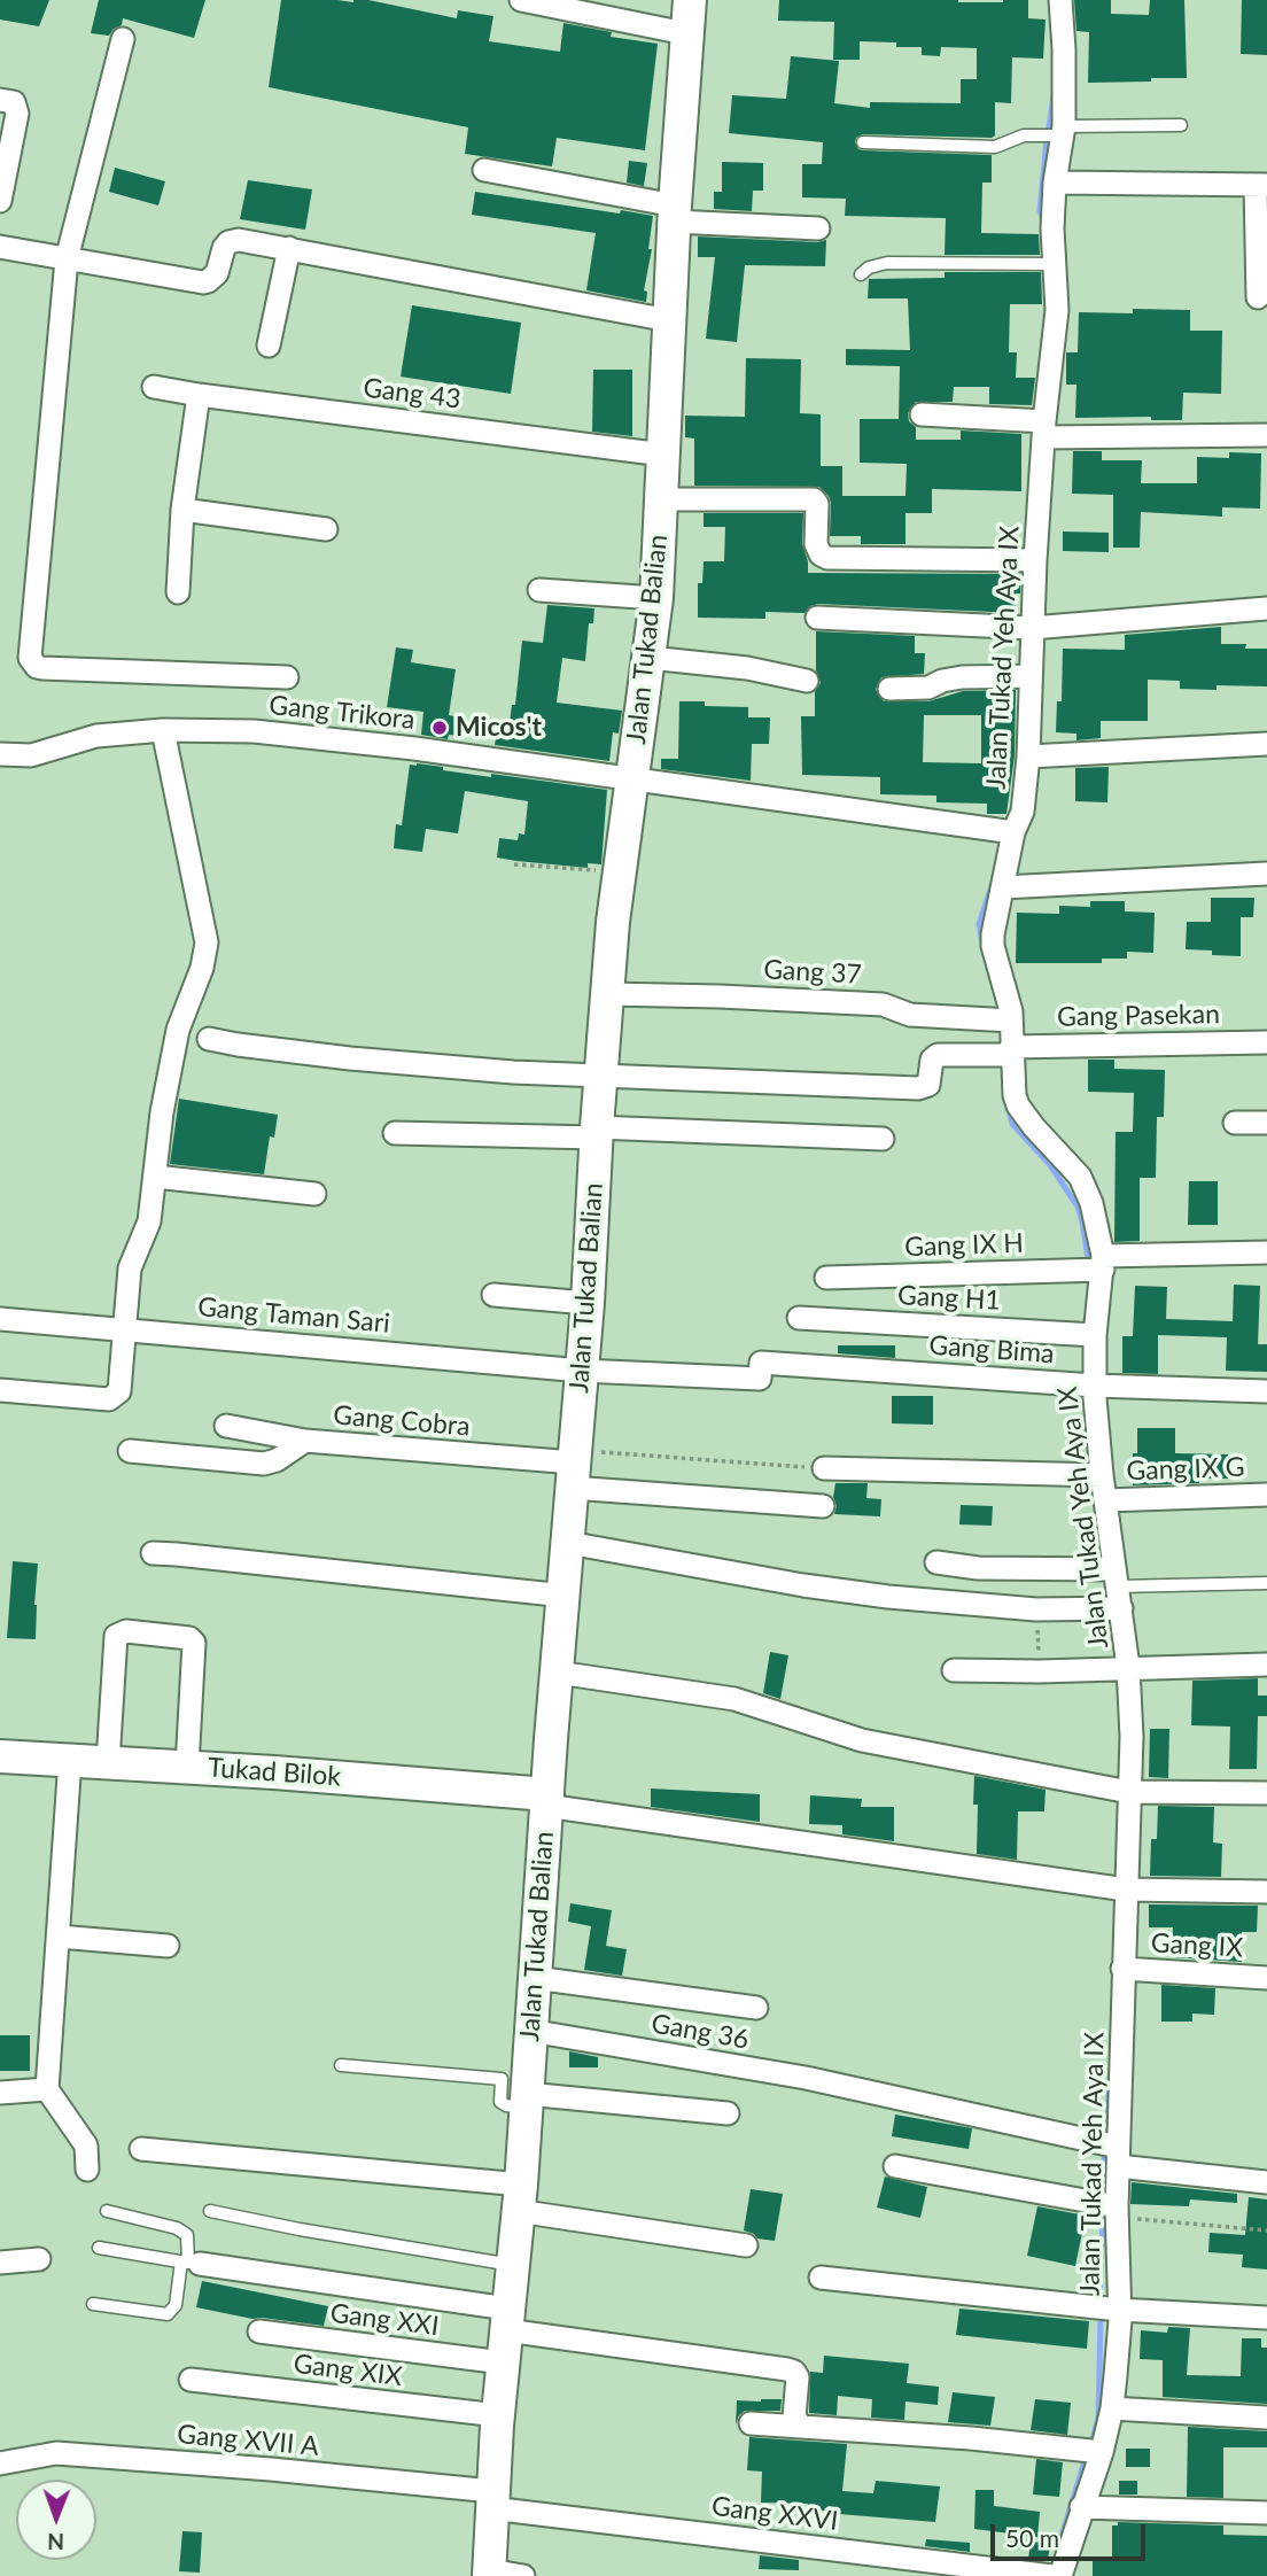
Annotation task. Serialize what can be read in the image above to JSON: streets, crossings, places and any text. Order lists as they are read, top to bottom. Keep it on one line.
{"streets":{"street":["Gang 43","Jalan Tukad Balian","Jalan Tukad Yeh Aya IX","Gang Trikora","Gang 37","Gang Pasekan","Gang IX H","Gang H1","Gang Taman Sari","Gang Bima","Gang Cobra","Gang IX G","Tukad Bilok","Gang IX","Gang 36","Gang XXI","Gang XIX","Gang XVII A","Gang XXVI"]},"crossings":[["Gang 43","Jalan Tukad Balian"],["Jalan Tukad Balian","Gang Trikora"],["Jalan Tukad Balian","Gang 37"],["Jalan Tukad Balian","Gang Pasekan"],["Jalan Tukad Balian","Gang Taman Sari"],["Jalan Tukad Balian","Gang Cobra"],["Jalan Tukad Balian","Tukad Bilok"],["Jalan Tukad Balian","Gang 36"],["Jalan Tukad Balian","Gang XXI"],["Jalan Tukad Balian","Gang XIX"],["Jalan Tukad Balian","Gang XVII A"],["Jalan Tukad Balian","Gang XXVI"],["Jalan Tukad Yeh Aya IX","Gang Trikora"],["Jalan Tukad Yeh Aya IX","Gang 37"],["Jalan Tukad Yeh Aya IX","Gang Pasekan"],["Jalan Tukad Yeh Aya IX","Gang IX H"],["Jalan Tukad Yeh Aya IX","Gang H1"],["Jalan Tukad Yeh Aya IX","Gang Bima"],["Jalan Tukad Yeh Aya IX","Gang IX G"],["Jalan Tukad Yeh Aya IX","Gang IX"],["Jalan Tukad Yeh Aya IX","Gang 36"],["Gang Taman Sari","Gang Bima"],["Gang XVII A","Gang XXVI"]],"places":["Micos't"],"scale_bar":"50 m","north":"bottom"}
